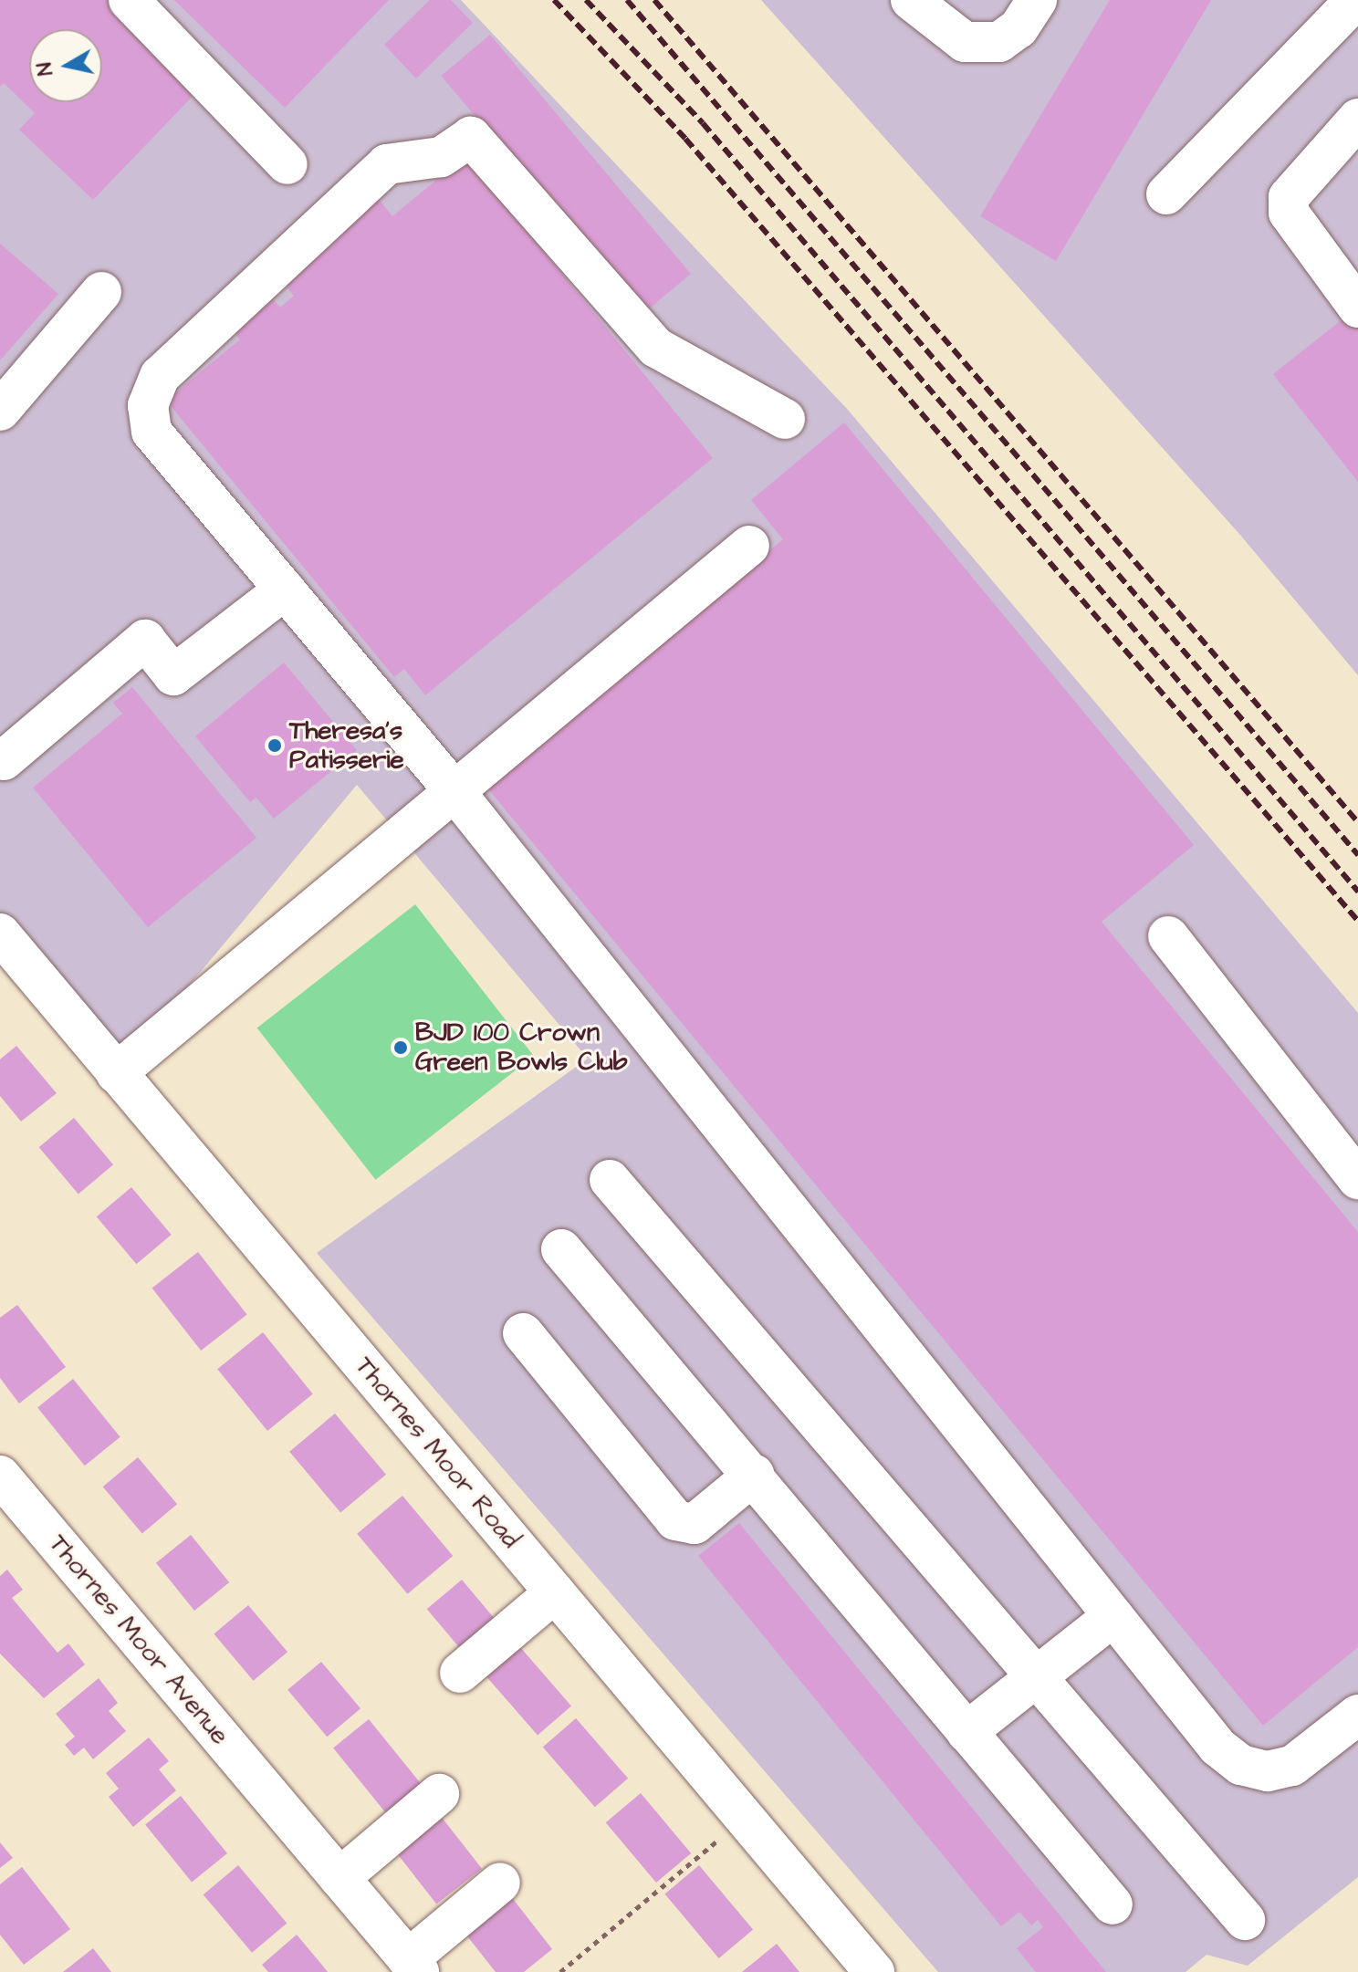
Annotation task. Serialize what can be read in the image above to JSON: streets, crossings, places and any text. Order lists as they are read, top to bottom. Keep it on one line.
{"streets":{"street":["Thornes Moor Road","Thornes Moor Avenue"]},"places":["Theresa's Patisserie","BJD 100 Crown Green Bowls Club"],"north":"left"}
